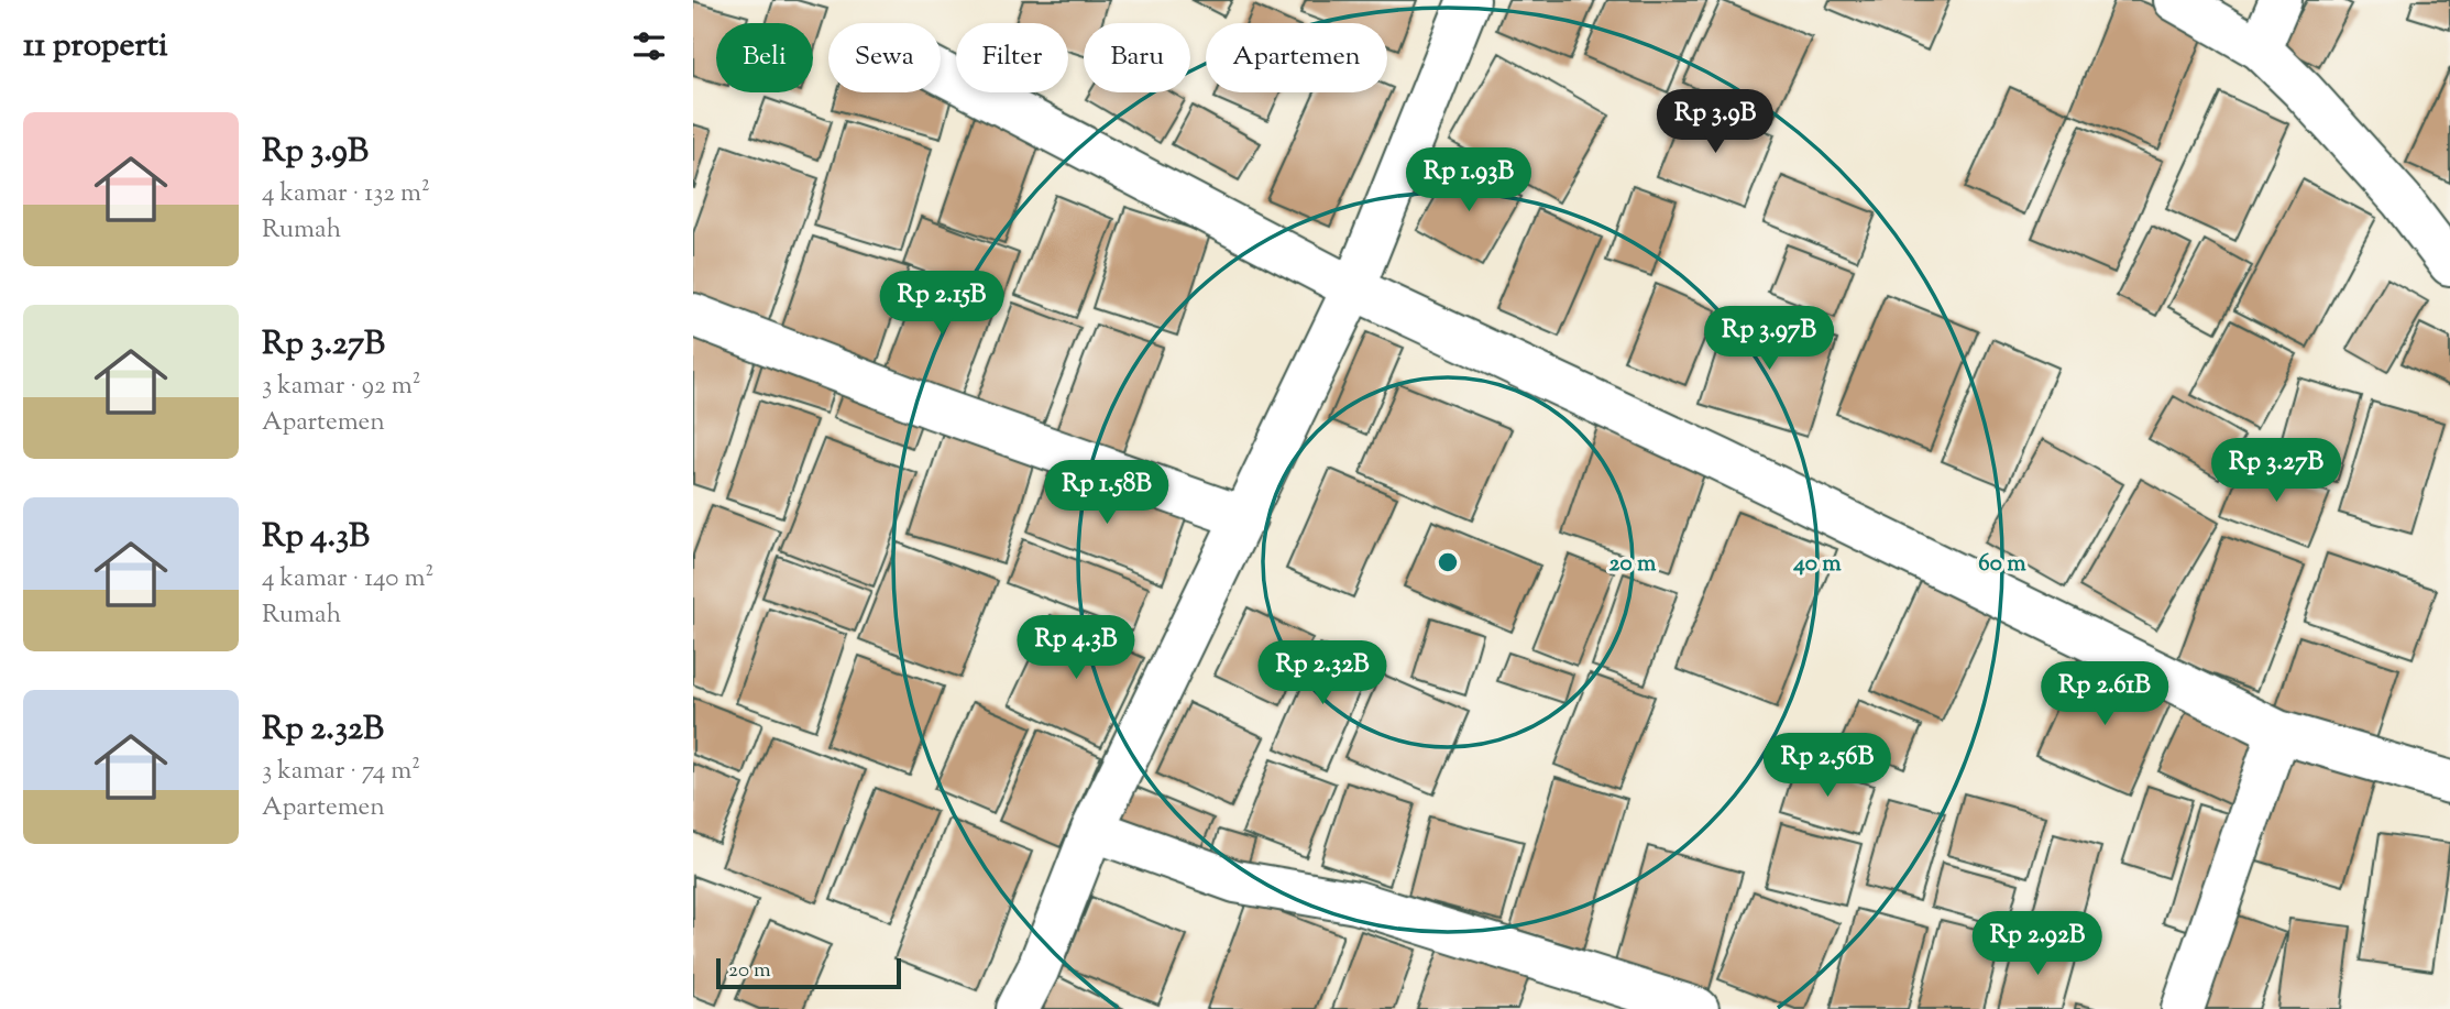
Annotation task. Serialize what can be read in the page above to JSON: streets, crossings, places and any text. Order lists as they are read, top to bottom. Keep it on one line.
{"scale_bar":"20 m","page":{"heading":"11 properti","chip":["Beli","Sewa","Filter","Baru","Apartemen"],"price":["Rp 3.9B","Rp 1.93B","Rp 2.15B","Rp 3.97B","Rp 3.27B","Rp 1.58B","Rp 4.3B","Rp 2.32B","Rp 2.61B","Rp 2.56B","Rp 2.92B"],"list":[{"name":"Rp 3.9B","note":"4 kamar · 132 m² · Rumah"},{"name":"Rp 3.27B","note":"3 kamar · 92 m² · Apartemen"},{"name":"Rp 4.3B","note":"4 kamar · 140 m² · Rumah"},{"name":"Rp 2.32B","note":"3 kamar · 74 m² · Apartemen"}],"scale":"20 m"},"rings":["20 m","40 m","60 m"]}
